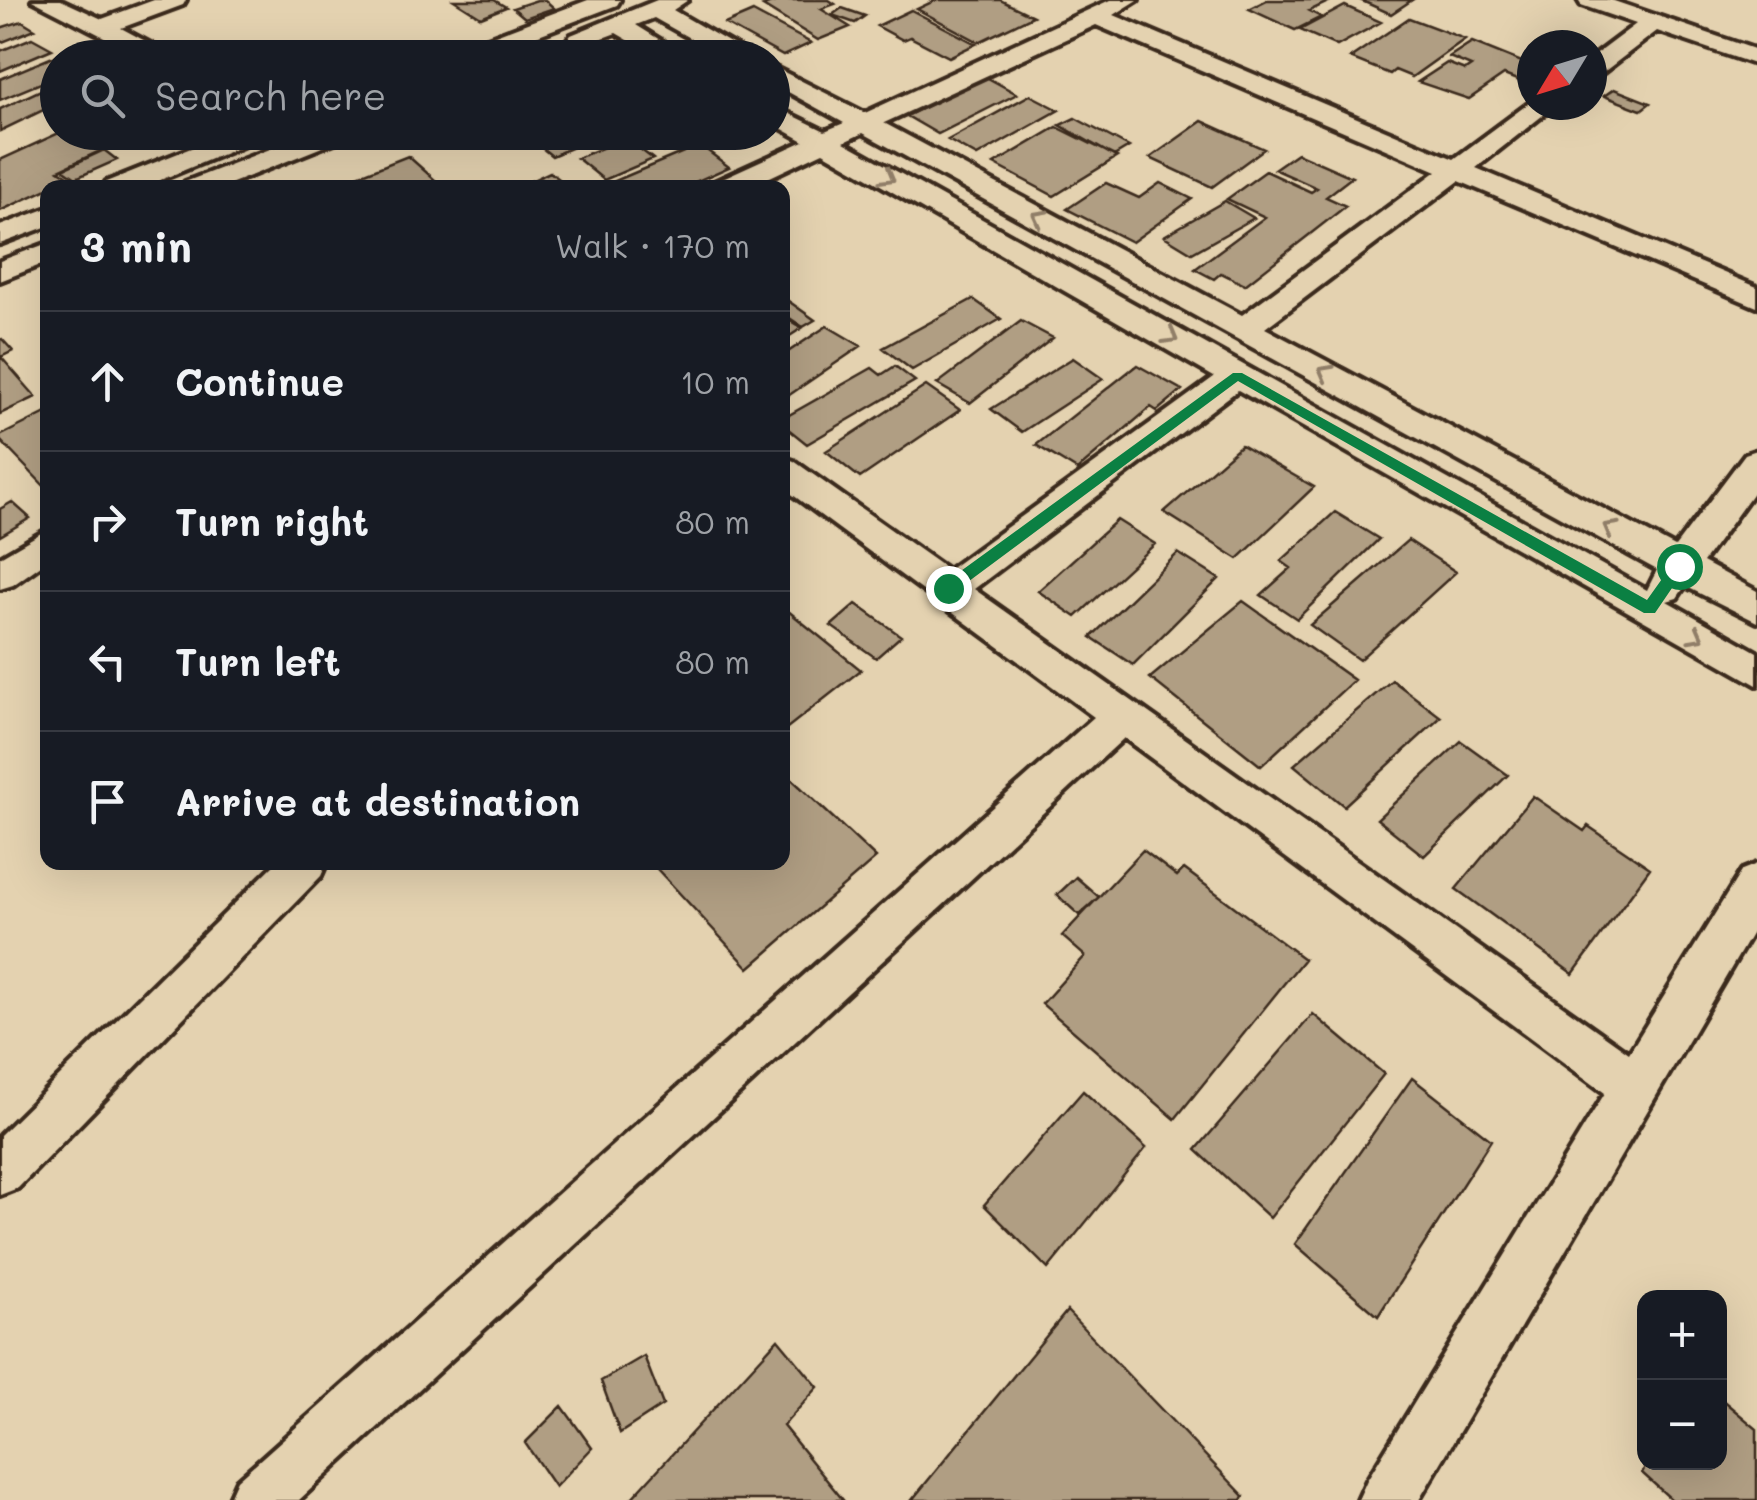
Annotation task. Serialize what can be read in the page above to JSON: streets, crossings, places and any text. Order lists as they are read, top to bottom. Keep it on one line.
{"north":"bottom left","page":{"search":"Search here","heading":["3 min","Walk · 170 m"],"list":[["Continue","10 m"],["Turn right","80 m"],["Turn left","80 m"],"Arrive at destination"],"map_buttons":["+","−"]}}
